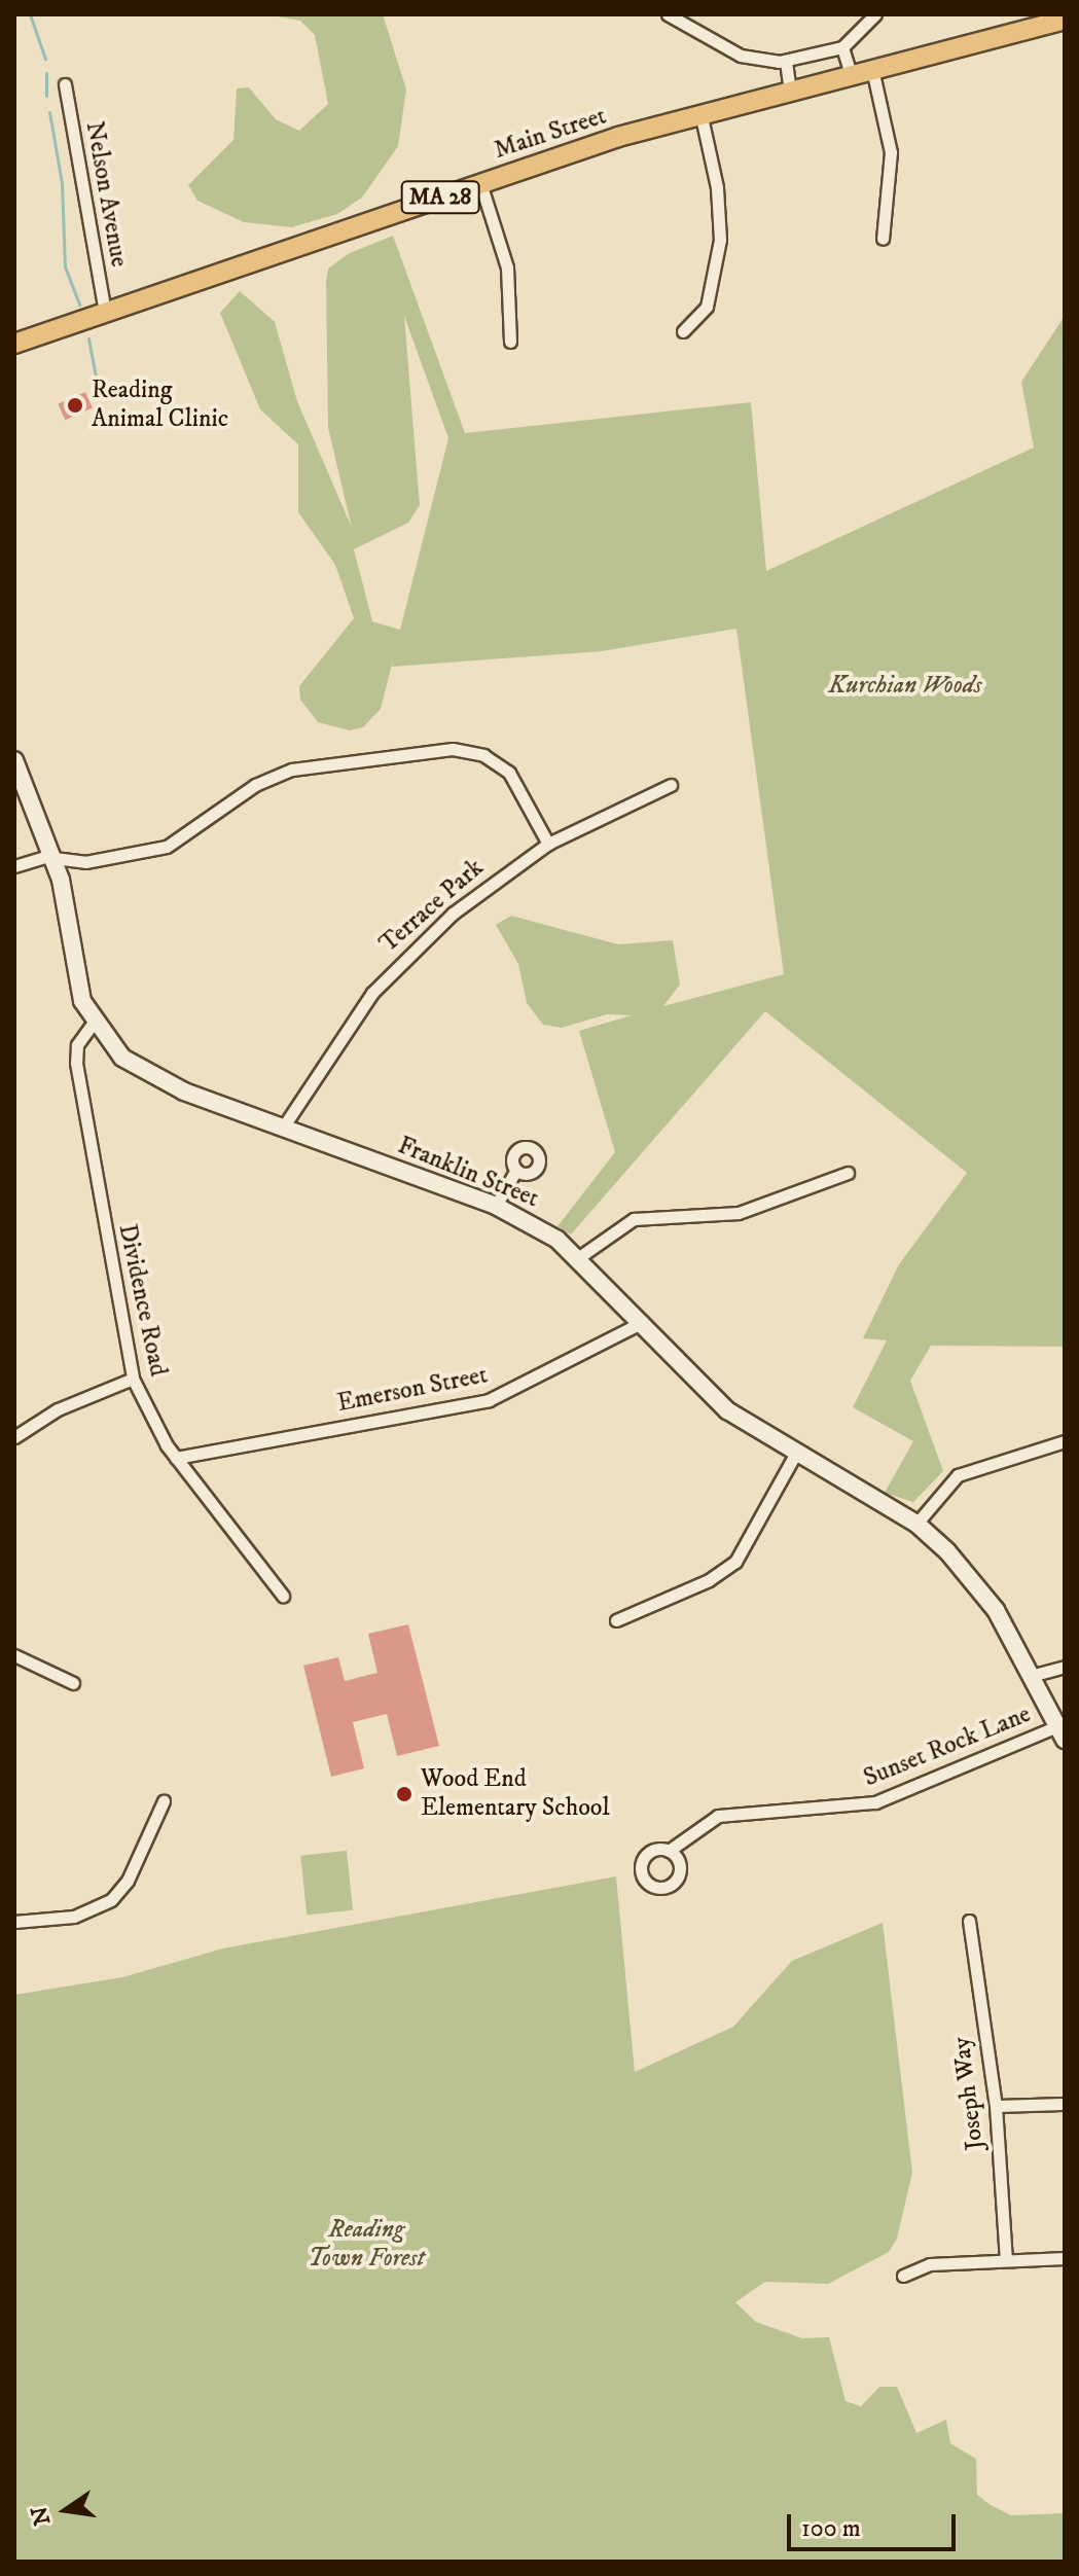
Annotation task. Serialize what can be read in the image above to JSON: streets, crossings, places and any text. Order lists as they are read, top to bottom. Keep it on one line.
{"streets":{"main road":["Main Street","MA 28","Franklin Street"],"street":["Nelson Avenue","Terrace Park","Dividence Road","Emerson Street","Sunset Rock Lane","Joseph Way"]},"crossings":[["Main Street","Nelson Avenue"],["Terrace Park","Franklin Street"],["Franklin Street","Dividence Road"],["Franklin Street","Emerson Street"],["Franklin Street","Sunset Rock Lane"],["Dividence Road","Emerson Street"]],"parks":["Kurchian Woods","Reading Town Forest"],"places":["Reading Animal Clinic","Wood End Elementary School"],"scale_bar":"100 m","north":"left"}
